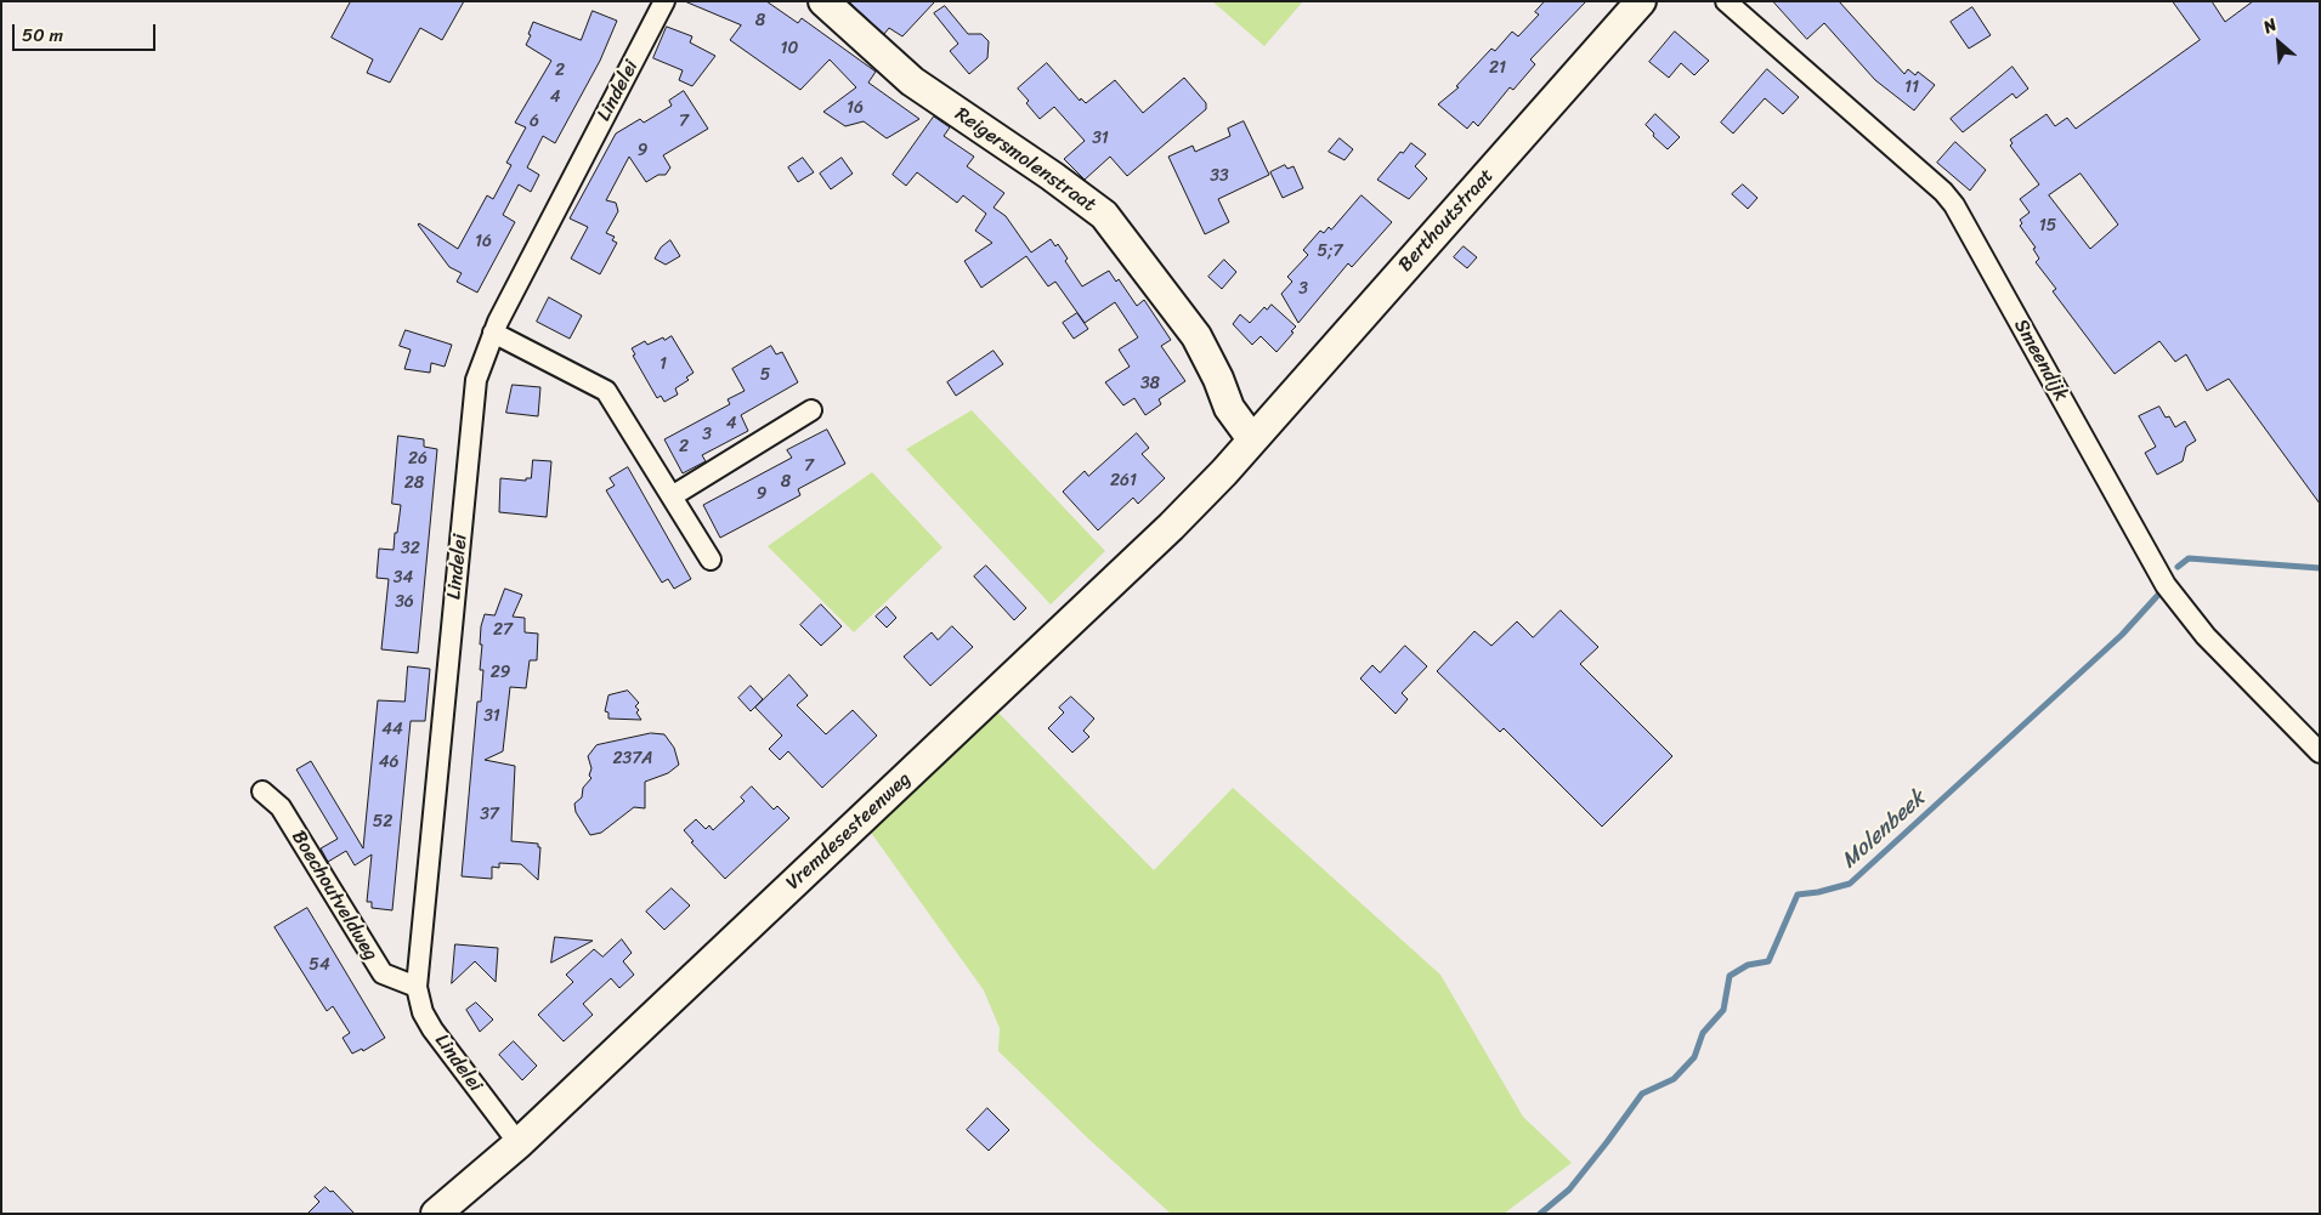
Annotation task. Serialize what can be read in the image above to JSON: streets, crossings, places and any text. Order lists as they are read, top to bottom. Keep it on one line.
{"streets":{"street":["Lindelei","Reigersmolenstraat","Berthoutstraat","Smeendijk","Vremdesesteenweg","Boechoutveldweg"]},"crossings":[["Lindelei","Vremdesesteenweg"],["Lindelei","Boechoutveldweg"],["Reigersmolenstraat","Berthoutstraat"],["Reigersmolenstraat","Vremdesesteenweg"],["Berthoutstraat","Vremdesesteenweg"]],"water":["Molenbeek"],"house_numbers":["8","10","21","2","11","4","16","6","7","31","9","33","15","16","5;7","3","1","5","38","4","3","2","26","7","261","8","28","9","32","34","36","27","29","31","44","237A","46","37","52","54"],"scale_bar":"50 m","north":"top left"}
